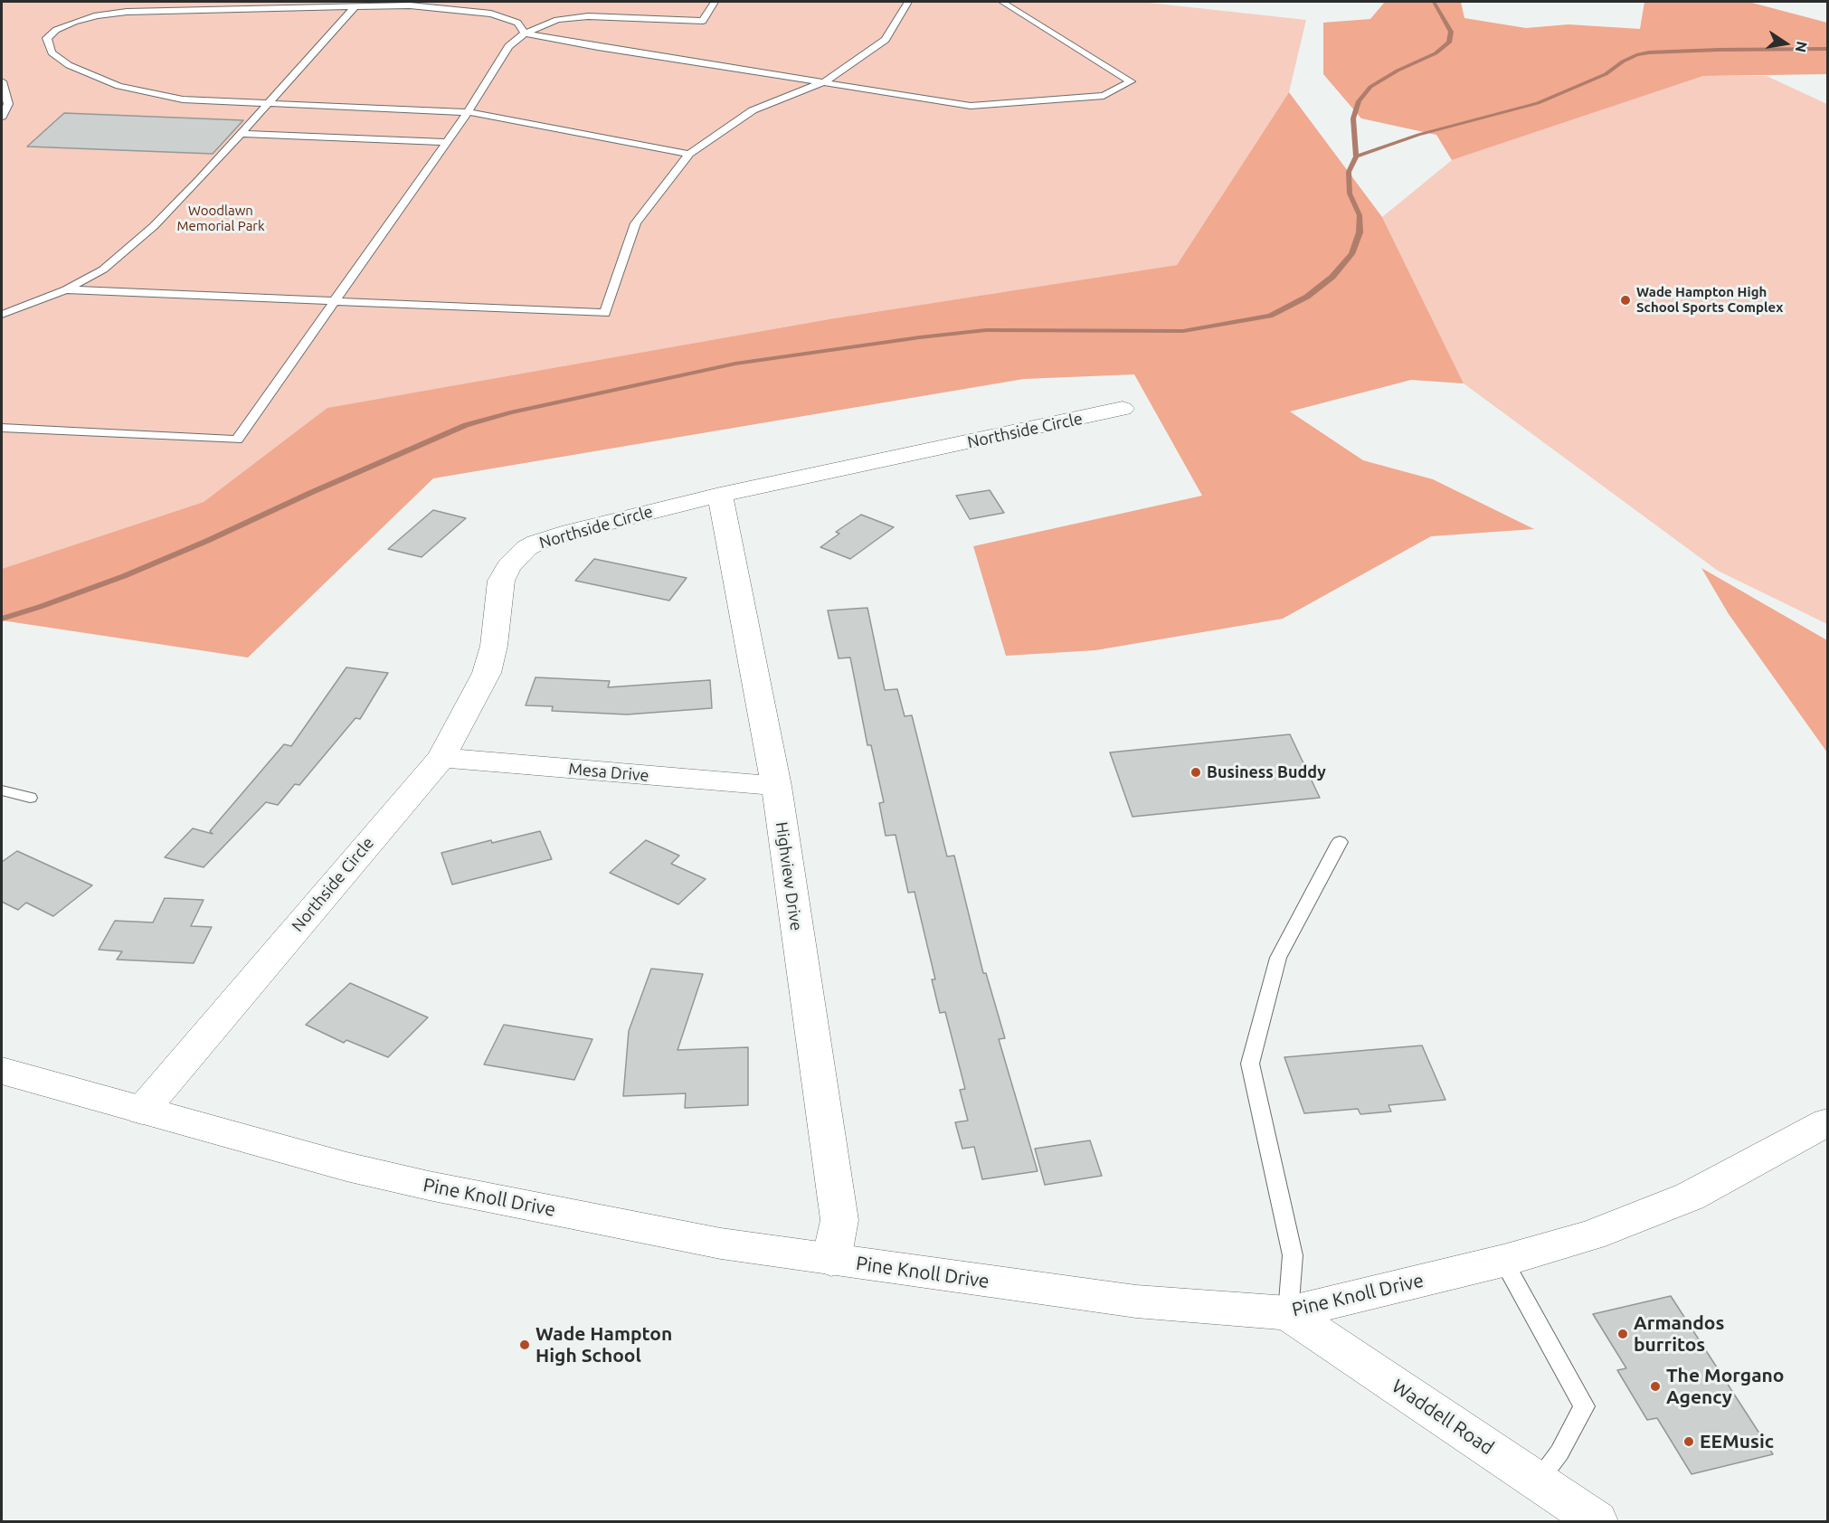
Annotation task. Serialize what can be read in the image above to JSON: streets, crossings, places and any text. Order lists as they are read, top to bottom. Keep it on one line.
{"streets":{"street":["Northside Circle","Mesa Drive","Highview Drive","Pine Knoll Drive","Waddell Road"]},"crossings":[["Northside Circle","Mesa Drive"],["Northside Circle","Highview Drive"],["Northside Circle","Pine Knoll Drive"],["Mesa Drive","Highview Drive"],["Highview Drive","Pine Knoll Drive"],["Pine Knoll Drive","Waddell Road"]],"parks":["Woodlawn Memorial Park"],"places":["Wade Hampton High School Sports Complex","Business Buddy","Armandos burritos","Wade Hampton High School","The Morgano Agency","EEMusic"],"north":"right"}
